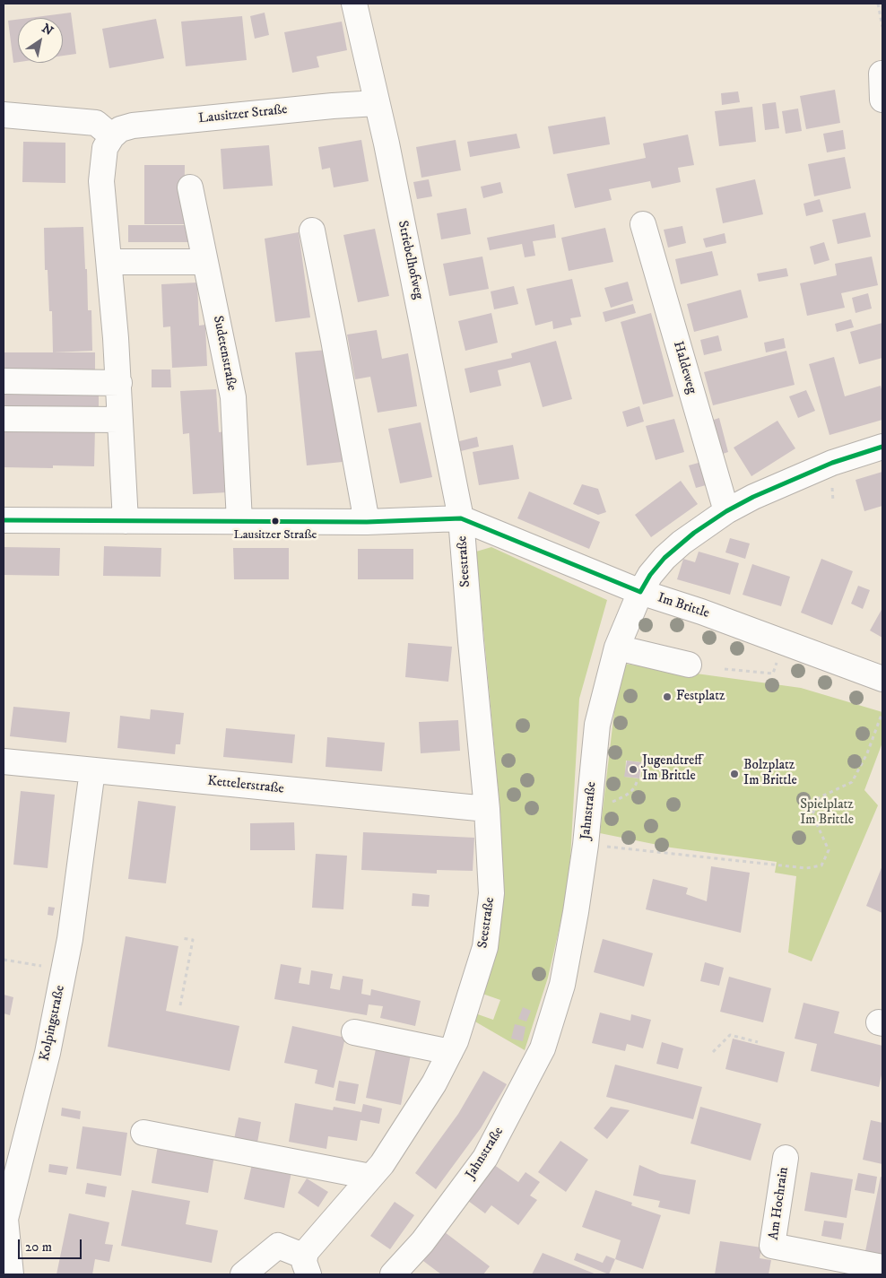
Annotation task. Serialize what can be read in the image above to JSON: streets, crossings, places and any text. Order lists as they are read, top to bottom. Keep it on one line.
{"streets":{"street":["Lausitzer Straße","Striebelhofweg","Sudetenstraße","Haldeweg","Seestraße","Im Brittle","Kettelerstraße","Jahnstraße","Kolpingstraße","Am Hochrain"]},"crossings":[["Lausitzer Straße","Striebelhofweg"],["Striebelhofweg","Seestraße"],["Striebelhofweg","Im Brittle"],["Haldeweg","Jahnstraße"],["Seestraße","Im Brittle"],["Seestraße","Kettelerstraße"],["Im Brittle","Jahnstraße"],["Kettelerstraße","Kolpingstraße"]],"parks":["Spielplatz Im Brittle"],"places":["Lausitzer Straße","Festplatz","Jugendtreff Im Brittle","Bolzplatz Im Brittle"],"scale_bar":"20 m","north":"top right"}
